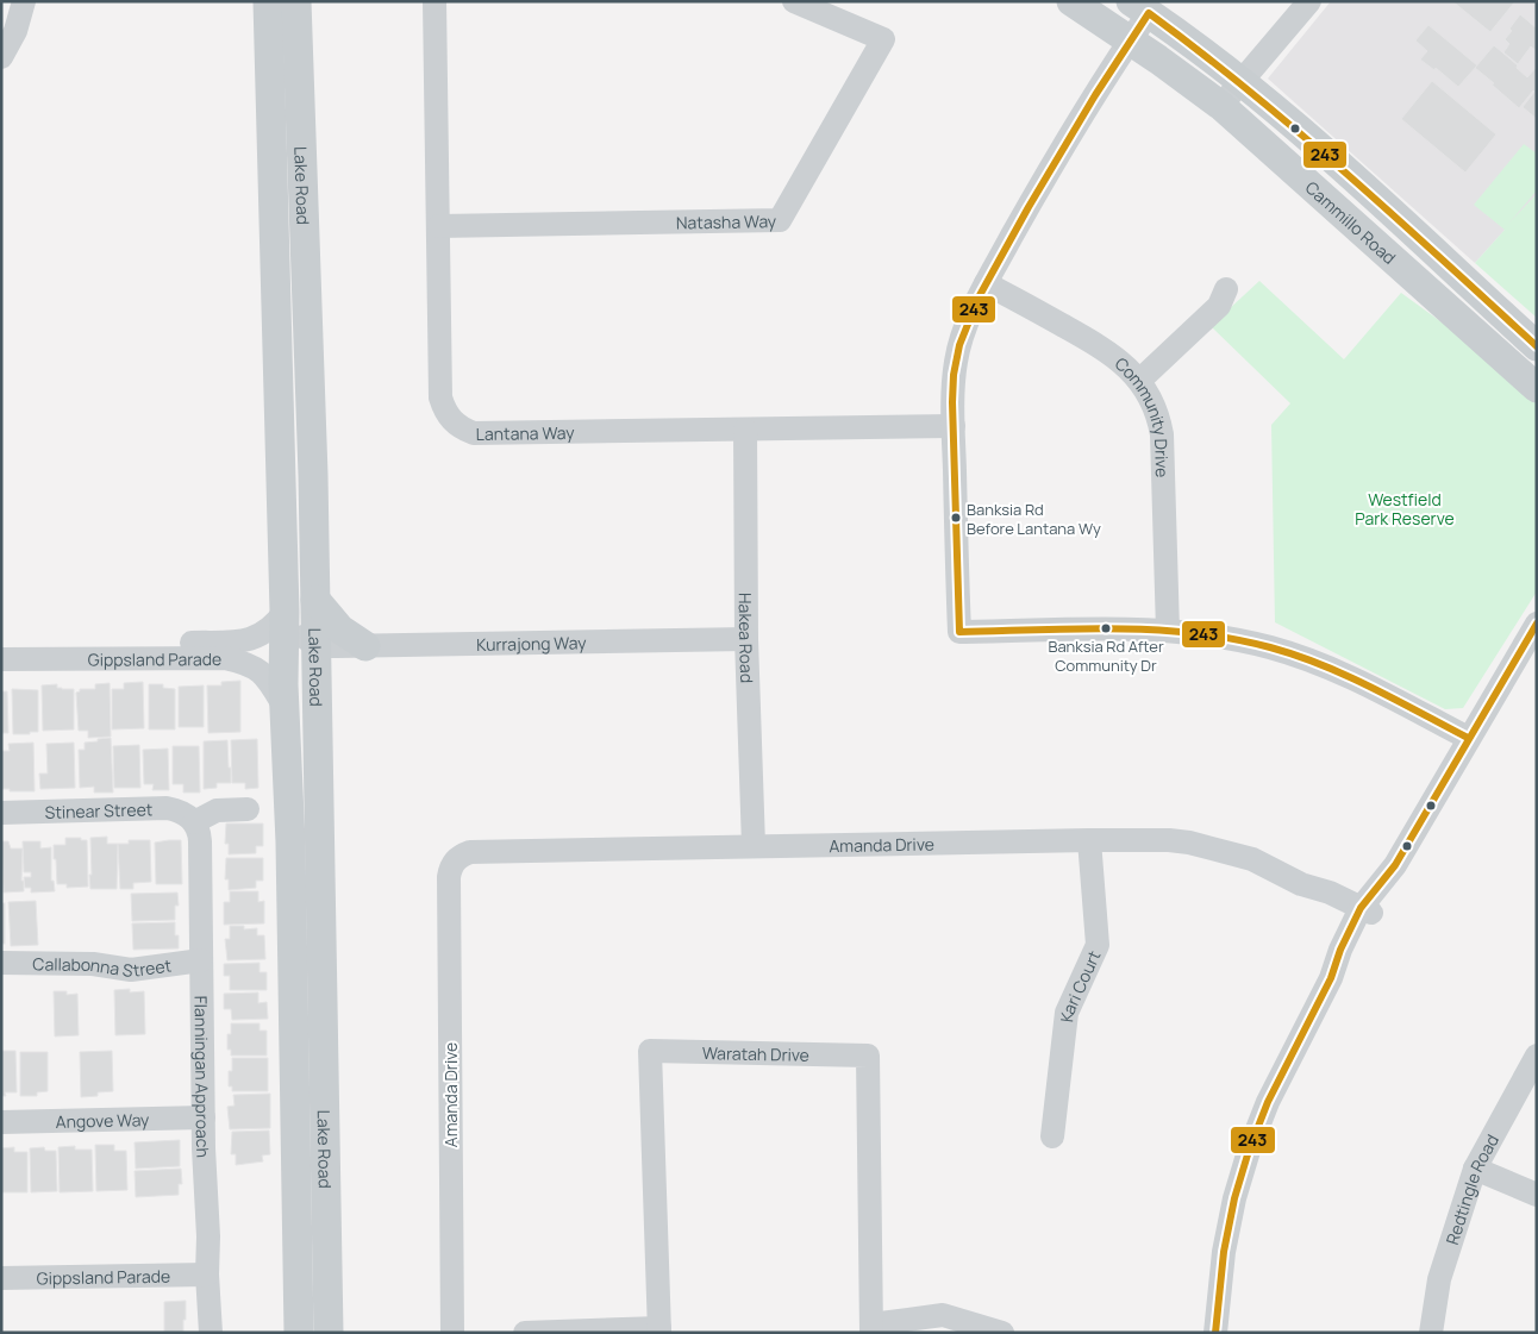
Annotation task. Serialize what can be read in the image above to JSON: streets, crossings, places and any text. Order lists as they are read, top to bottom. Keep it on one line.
{"streets":{"main road":["Lake Road","Cammillo Road"],"street":["Natasha Way","Community Drive","Lantana Way","Hakea Road","Kurrajong Way","Gippsland Parade","Stinear Street","Amanda Drive","Callabonna Street","Kari Court","Waratah Drive","Flanningan Approach","Angove Way","Redtingle Road"]},"crossings":[["Lake Road","Kurrajong Way"],["Lake Road","Gippsland Parade"],["Natasha Way","Lantana Way"],["Lantana Way","Hakea Road"],["Hakea Road","Kurrajong Way"],["Hakea Road","Amanda Drive"],["Gippsland Parade","Flanningan Approach"],["Stinear Street","Flanningan Approach"],["Amanda Drive","Kari Court"],["Callabonna Street","Flanningan Approach"],["Flanningan Approach","Angove Way"]],"parks":["Westfield Park Reserve"],"places":["Banksia Rd Before Lantana Wy","Banksia Rd After Community Dr"],"lines":["transit line 243"]}
